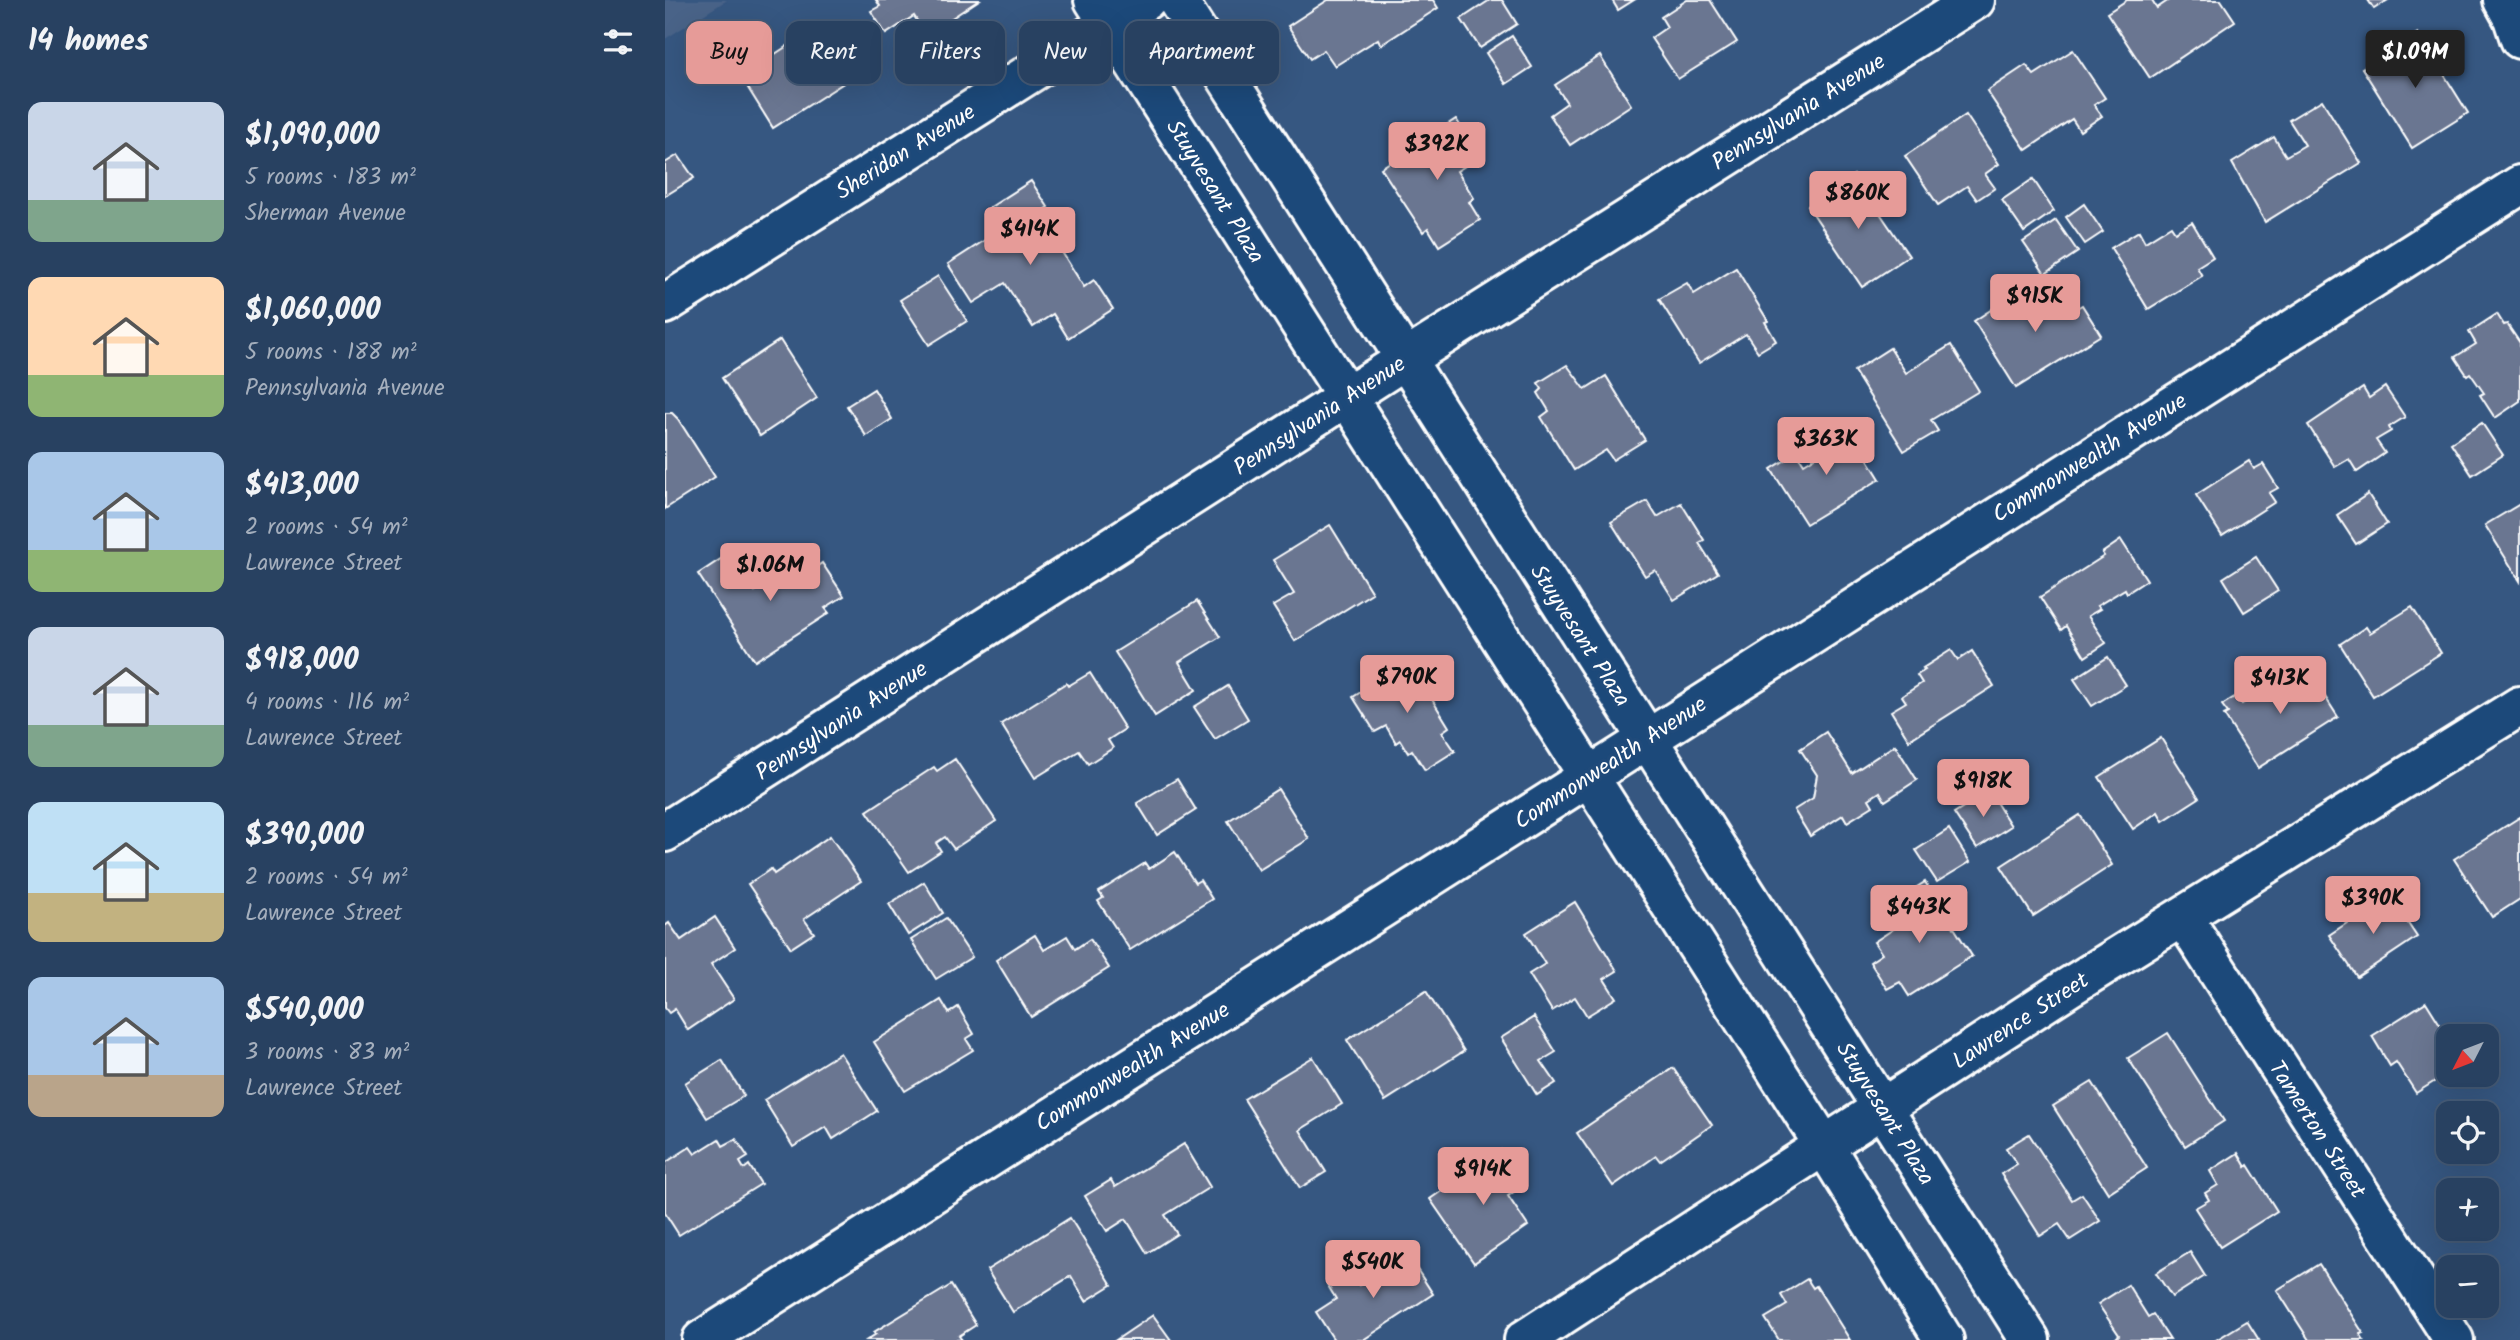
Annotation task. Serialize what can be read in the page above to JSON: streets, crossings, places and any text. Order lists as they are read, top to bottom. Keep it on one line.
{"streets":{"street":["Pennsylvania Avenue","Sheridan Avenue","Stuyvesant Plaza","Commonwealth Avenue","Lawrence Street","Tamerton Street"]},"crossings":[["Pennsylvania Avenue","Stuyvesant Plaza"],["Sheridan Avenue","Stuyvesant Plaza"],["Stuyvesant Plaza","Commonwealth Avenue"],["Stuyvesant Plaza","Lawrence Street"],["Lawrence Street","Tamerton Street"]],"north":"bottom left","page":{"heading":"14 homes","chip":["Buy","Rent","Filters","New","Apartment"],"price":["$1.09M","$392K","$860K","$414K","$915K","$363K","$1.06M","$790K","$413K","$918K","$390K","$443K","$914K","$540K"],"list":[{"name":"$1,090,000","note":"5 rooms · 183 m² · Sherman Avenue"},{"name":"$1,060,000","note":"5 rooms · 188 m² · Pennsylvania Avenue"},{"name":"$413,000","note":"2 rooms · 54 m² · Lawrence Street"},{"name":"$918,000","note":"4 rooms · 116 m² · Lawrence Street"},{"name":"$390,000","note":"2 rooms · 54 m² · Lawrence Street"},{"name":"$540,000","note":"3 rooms · 83 m² · Lawrence Street"}],"map_buttons":["+","−"]}}
